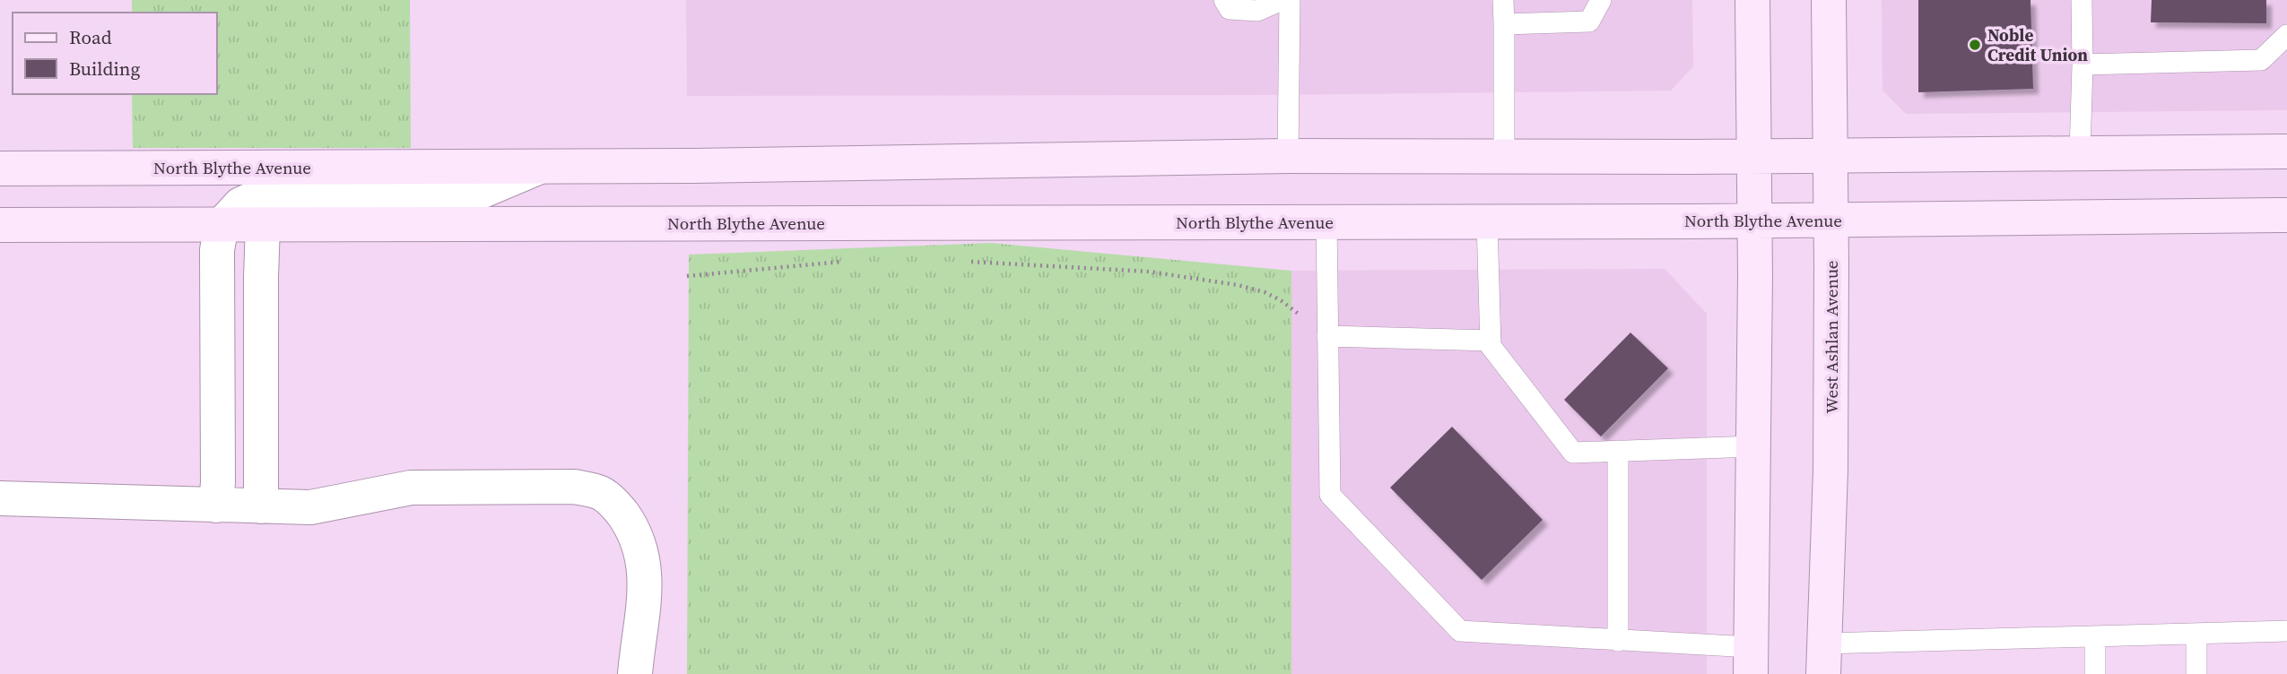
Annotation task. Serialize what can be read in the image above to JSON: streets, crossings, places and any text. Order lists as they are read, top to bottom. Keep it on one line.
{"streets":{"street":["North Blythe Avenue","West Ashlan Avenue"]},"crossings":[["North Blythe Avenue","West Ashlan Avenue"]],"places":["Noble Credit Union"],"legend":["Road","Building"]}
